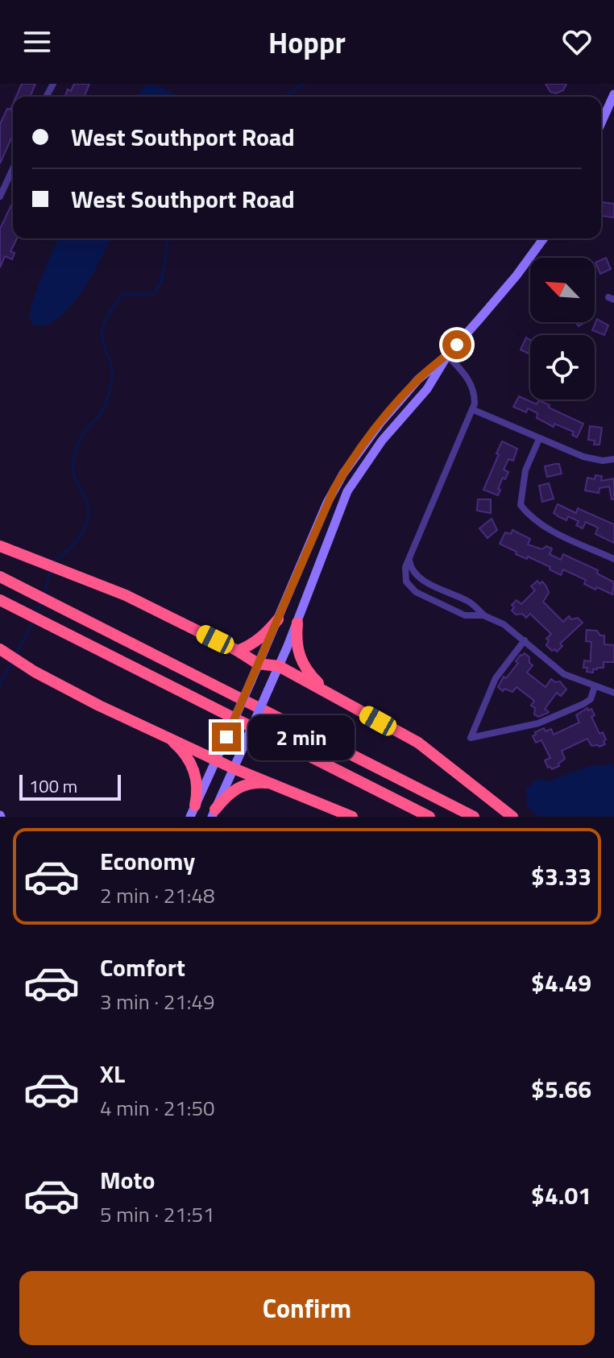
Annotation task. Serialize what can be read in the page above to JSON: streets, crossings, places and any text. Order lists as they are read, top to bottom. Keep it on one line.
{"scale_bar":"100 m","north":"top left","page":{"header":"Hoppr","banner":["West Southport Road","West Southport Road"],"bubble":"2 min","scale":"100 m","list":[{"name":"Economy","note":"2 min · 21:48","value":"$3.33"},{"name":"Comfort","note":"3 min · 21:49","value":"$4.49"},{"name":"XL","note":"4 min · 21:50","value":"$5.66"},{"name":"Moto","note":"5 min · 21:51","value":"$4.01"}],"buttons":"Confirm"}}
